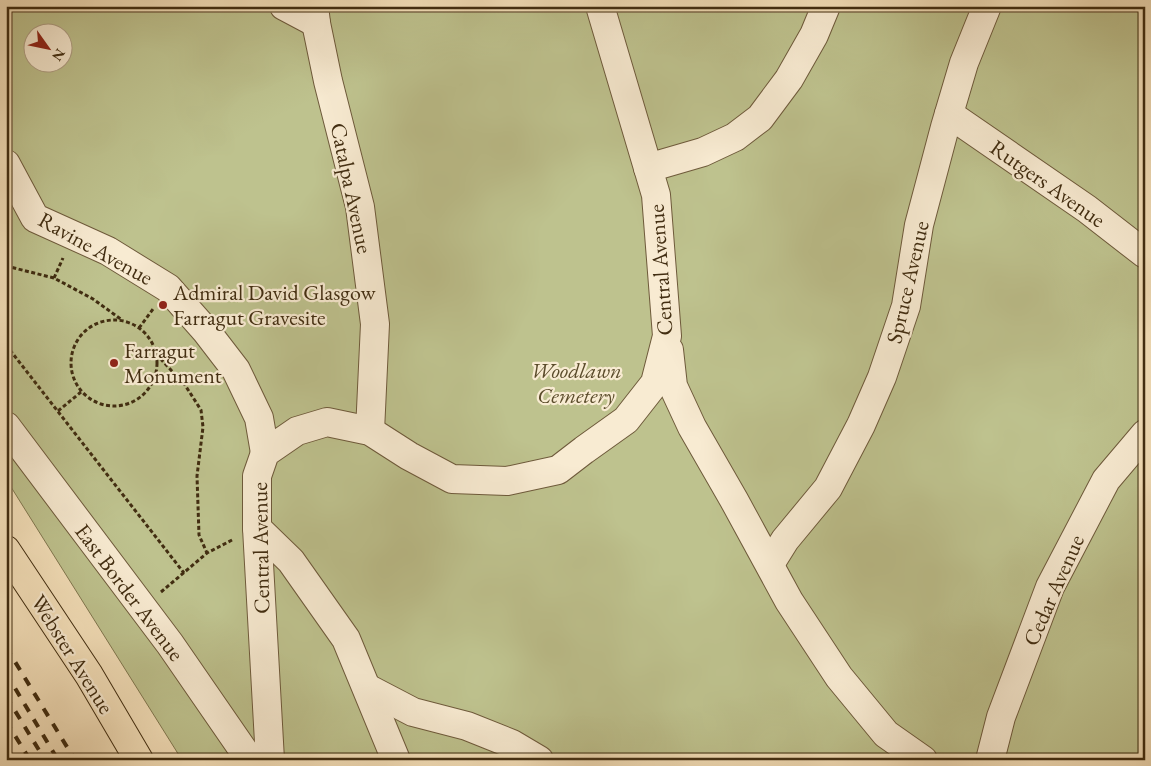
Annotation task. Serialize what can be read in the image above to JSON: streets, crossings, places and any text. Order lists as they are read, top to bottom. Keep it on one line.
{"streets":{"main road":["Webster Avenue"],"lane":["Rutgers Avenue","Catalpa Avenue","Ravine Avenue","Central Avenue","Spruce Avenue","Cedar Avenue","East Border Avenue"]},"crossings":[["Rutgers Avenue","Spruce Avenue"],["Catalpa Avenue","Central Avenue"],["Ravine Avenue","Central Avenue"]],"parks":["Woodlawn Cemetery"],"places":["Admiral David Glasgow Farragut Gravesite","Farragut Monument"],"north":"bottom right"}
